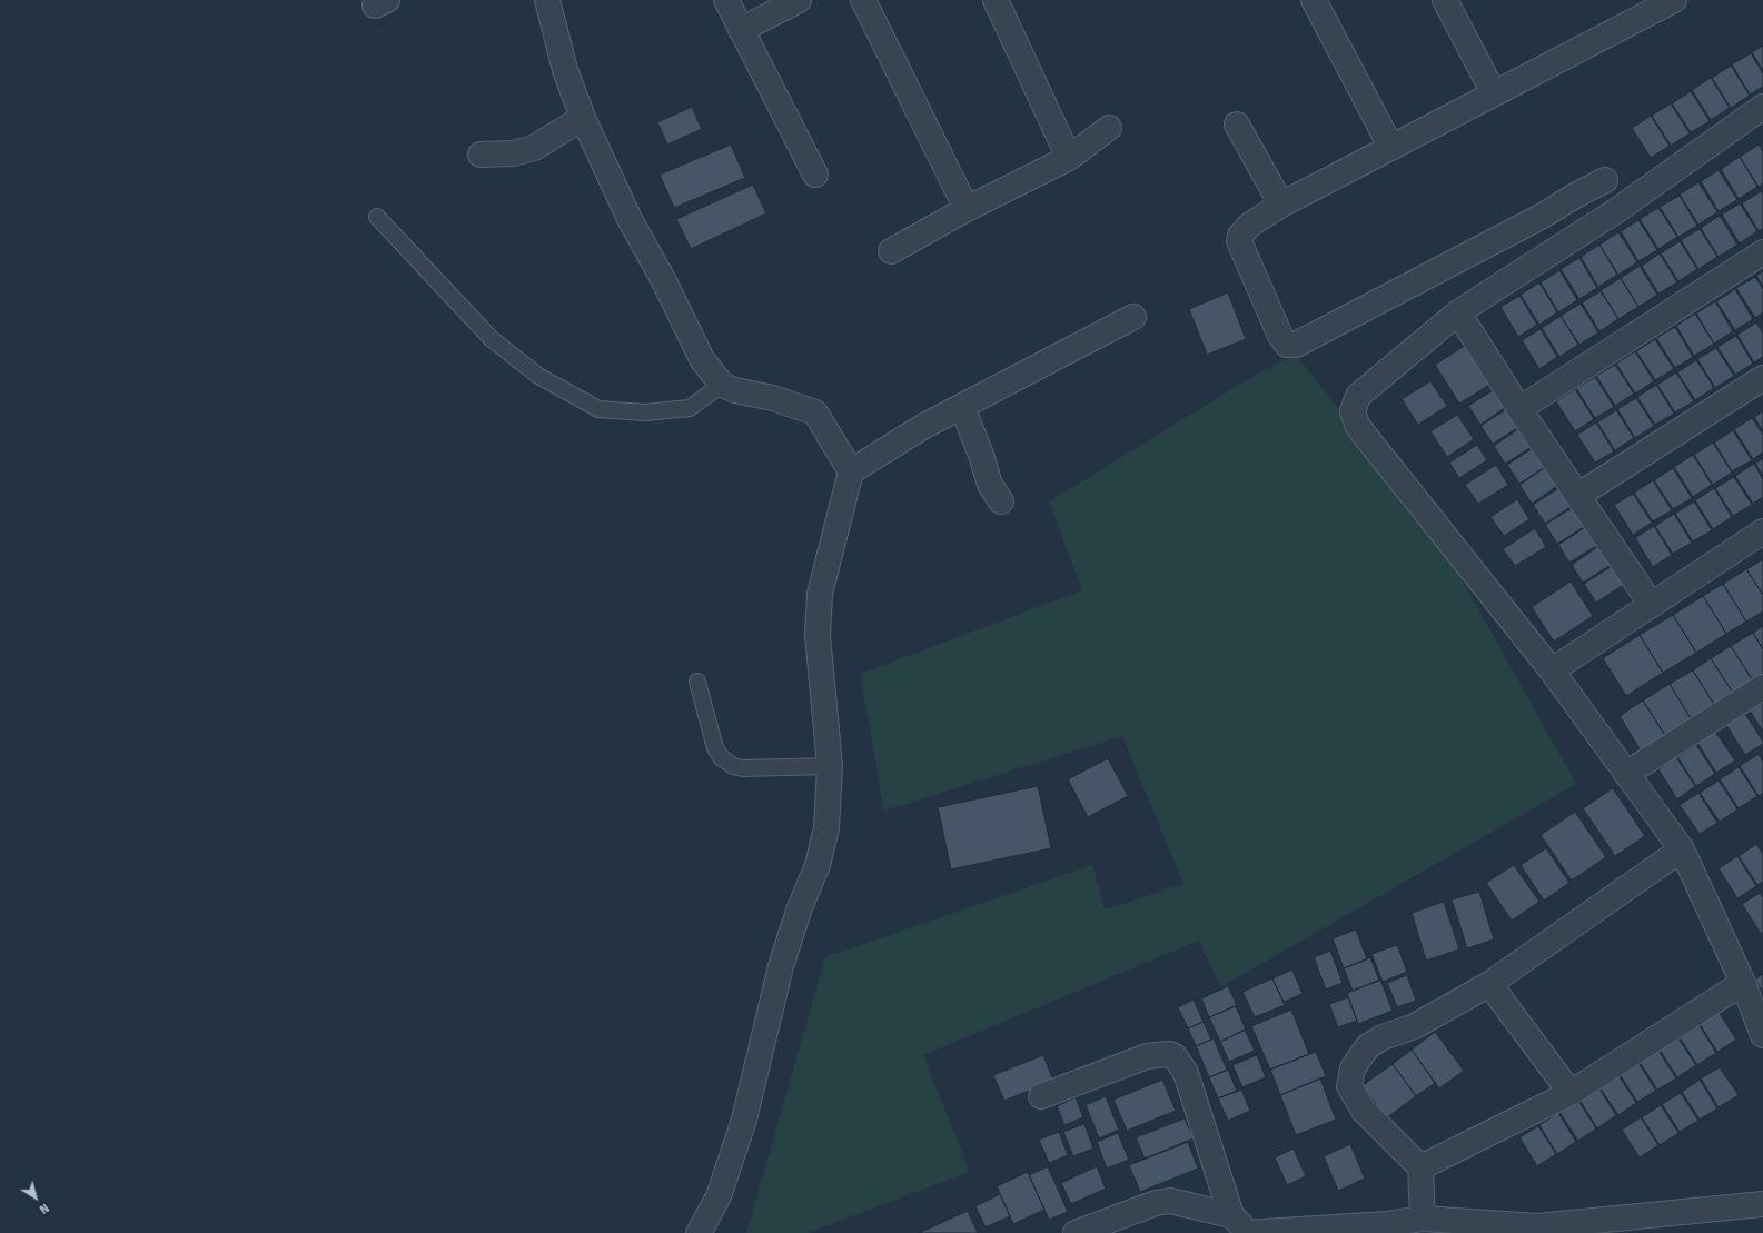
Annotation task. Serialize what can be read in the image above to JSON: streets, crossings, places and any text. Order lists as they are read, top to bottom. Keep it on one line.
{"north":"bottom right"}
